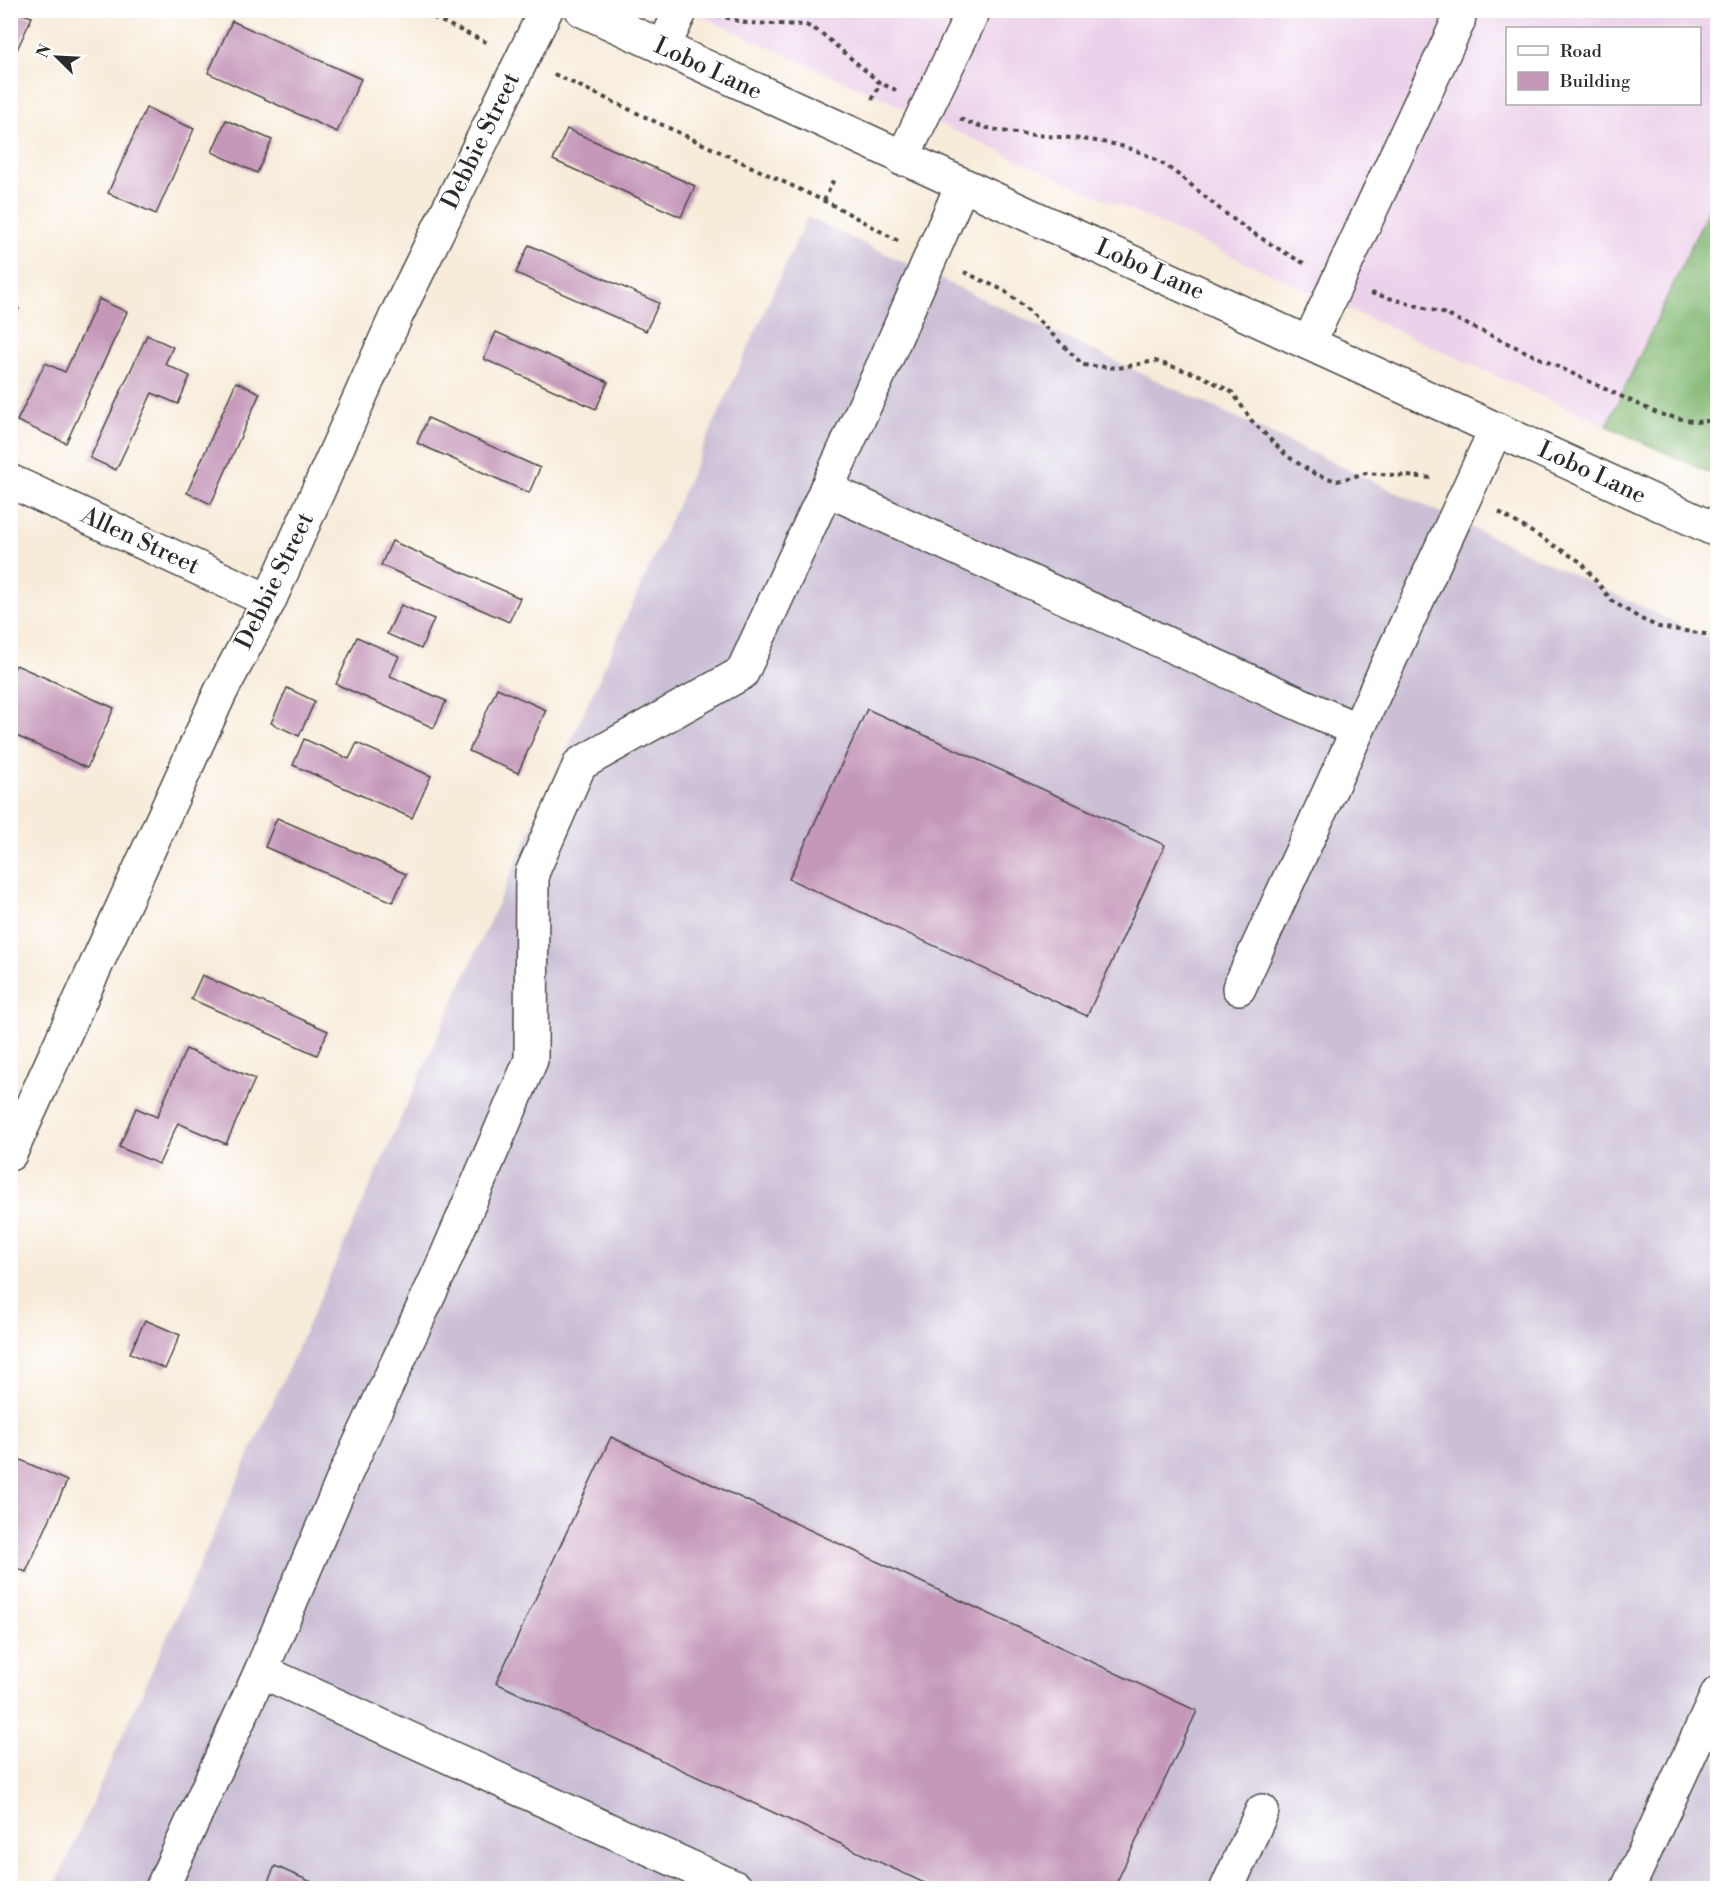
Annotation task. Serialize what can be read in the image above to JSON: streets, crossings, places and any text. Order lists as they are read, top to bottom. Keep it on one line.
{"streets":{"street":["Lobo Lane","Debbie Street","Allen Street"]},"crossings":[["Debbie Street","Allen Street"]],"legend":["Road","Building"],"north":"top left"}
